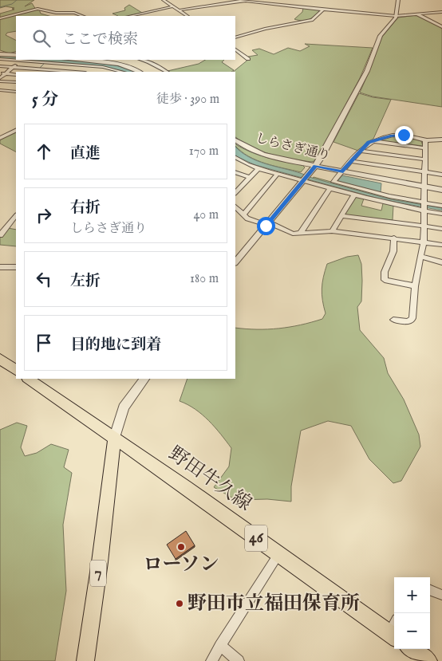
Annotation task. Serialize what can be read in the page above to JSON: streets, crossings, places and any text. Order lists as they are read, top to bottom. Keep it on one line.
{"streets":{"main road":["野田牛久線","46","7"],"street":["しらさぎ通り"]},"crossings":[["野田牛久線","7"]],"places":["ローソン","野田市立福田保育所"],"page":{"search":"ここで検索","heading":["5 分","徒歩 · 390 m"],"list":[["直進","170 m"],["右折","しらさぎ通り","40 m"],["左折","180 m"],"目的地に到着"],"map_buttons":["+","−"]}}
